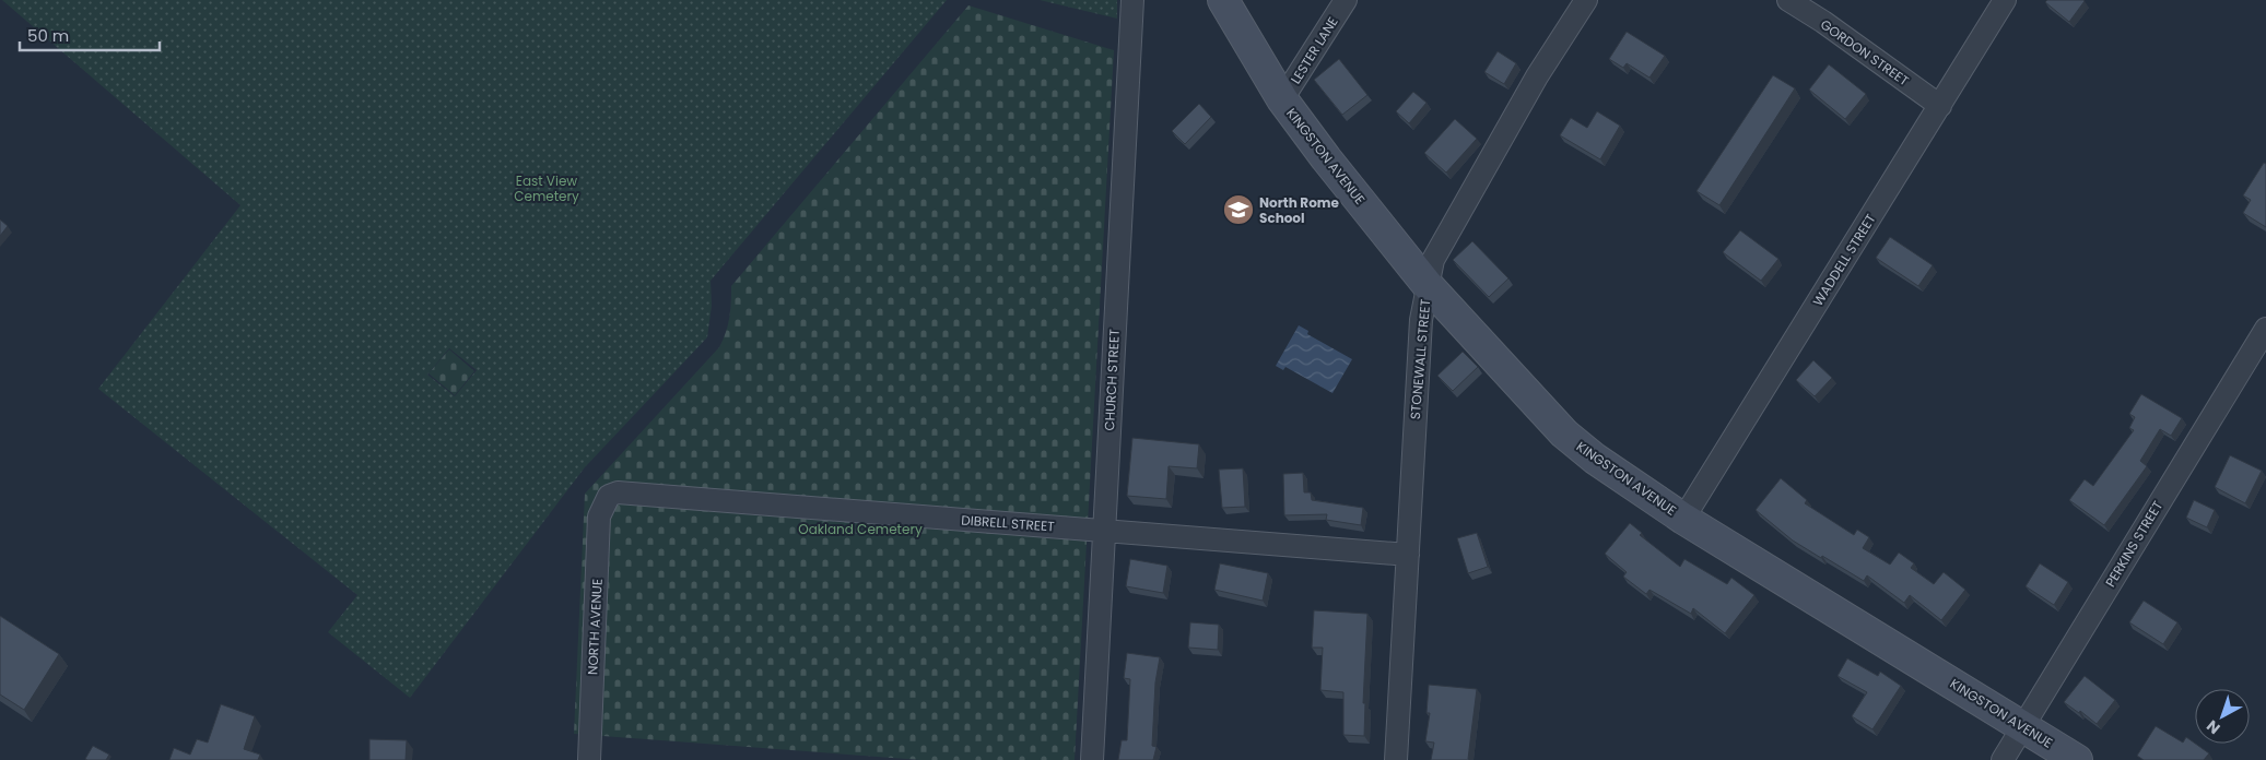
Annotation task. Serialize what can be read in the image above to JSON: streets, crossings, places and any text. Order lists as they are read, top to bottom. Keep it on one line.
{"streets":{"street":["LESTER LANE","GORDON STREET","KINGSTON AVENUE","WADDELL STREET","STONEWALL STREET","CHURCH STREET","DIBRELL STREET","PERKINS STREET","NORTH AVENUE"]},"crossings":[["LESTER LANE","KINGSTON AVENUE"],["GORDON STREET","WADDELL STREET"],["KINGSTON AVENUE","WADDELL STREET"],["KINGSTON AVENUE","STONEWALL STREET"],["KINGSTON AVENUE","PERKINS STREET"],["STONEWALL STREET","DIBRELL STREET"],["CHURCH STREET","DIBRELL STREET"],["DIBRELL STREET","NORTH AVENUE"]],"parks":["East View Cemetery","Oakland Cemetery"],"places":{"school or university":["North Rome School"]},"scale_bar":"50 m","north":"bottom left"}
